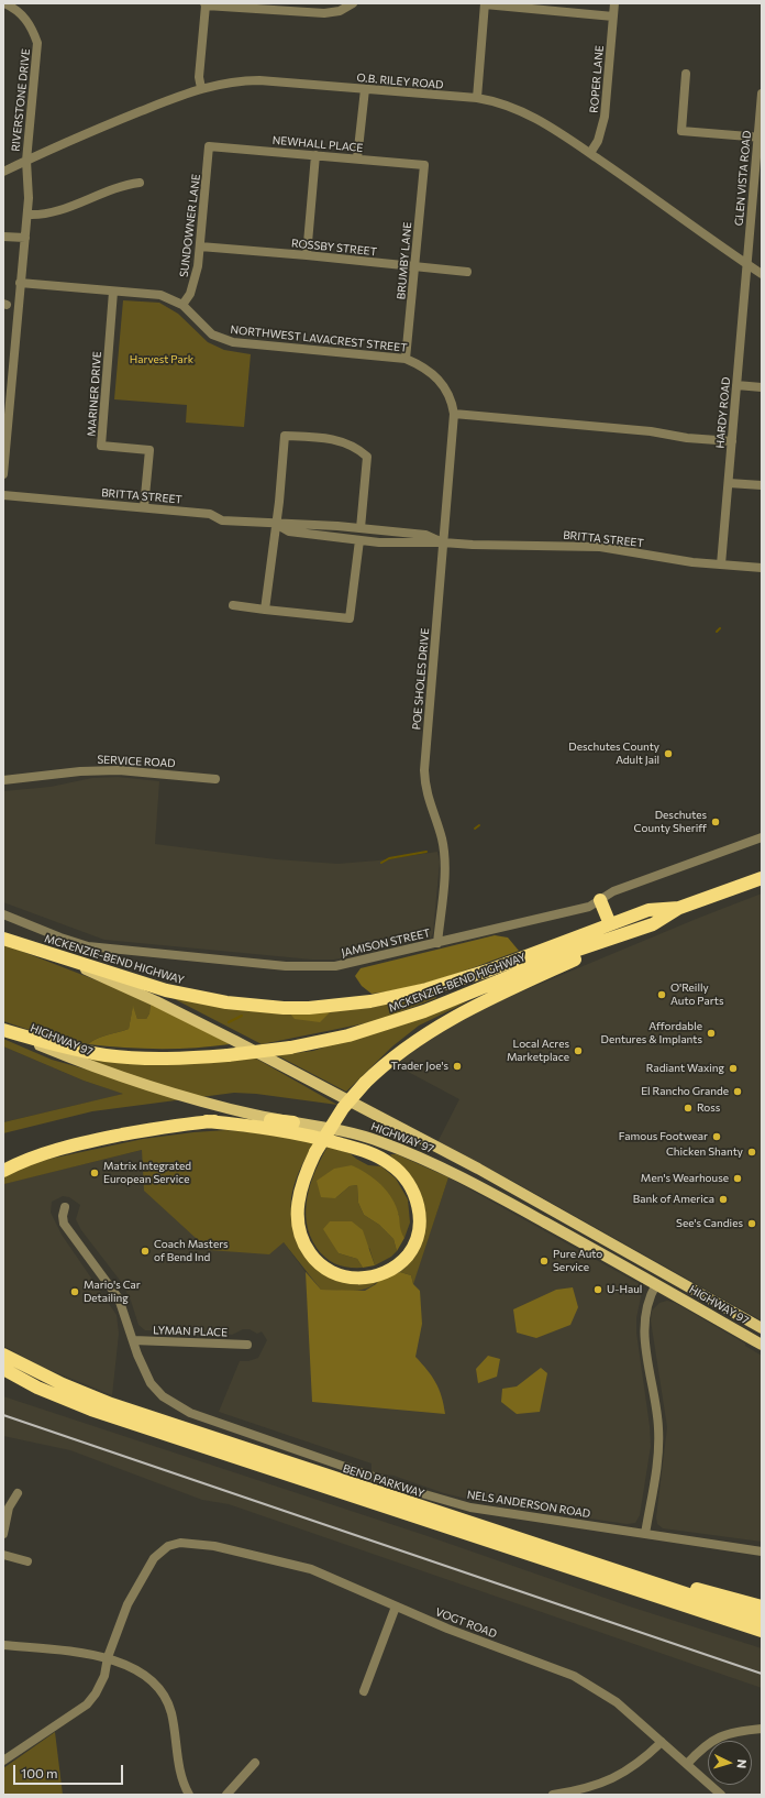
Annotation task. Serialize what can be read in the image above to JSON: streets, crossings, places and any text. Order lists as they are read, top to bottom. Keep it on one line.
{"streets":{"highway":["MCKENZIE-BEND HIGHWAY","BEND PARKWAY"],"main road":["HIGHWAY 97"],"street":["ROPER LANE","O.B. RILEY ROAD","RIVERSTONE DRIVE","NEWHALL PLACE","GLEN VISTA ROAD","SUNDOWNER LANE","ROSSBY STREET","BRUMBY LANE","NORTHWEST LAVACREST STREET","MARINER DRIVE","HARDY ROAD","BRITTA STREET","POE SHOLES DRIVE","SERVICE ROAD","JAMISON STREET","LYMAN PLACE","NELS ANDERSON ROAD","VOGT ROAD"]},"crossings":[["ROPER LANE","O.B. RILEY ROAD"],["O.B. RILEY ROAD","RIVERSTONE DRIVE"],["O.B. RILEY ROAD","GLEN VISTA ROAD"],["O.B. RILEY ROAD","HARDY ROAD"],["RIVERSTONE DRIVE","NORTHWEST LAVACREST STREET"],["NEWHALL PLACE","SUNDOWNER LANE"],["NEWHALL PLACE","BRUMBY LANE"],["GLEN VISTA ROAD","HARDY ROAD"],["SUNDOWNER LANE","ROSSBY STREET"],["SUNDOWNER LANE","NORTHWEST LAVACREST STREET"],["ROSSBY STREET","BRUMBY LANE"],["BRUMBY LANE","NORTHWEST LAVACREST STREET"],["NORTHWEST LAVACREST STREET","MARINER DRIVE"],["NORTHWEST LAVACREST STREET","POE SHOLES DRIVE"],["MARINER DRIVE","BRITTA STREET"],["HARDY ROAD","BRITTA STREET"],["BRITTA STREET","POE SHOLES DRIVE"],["POE SHOLES DRIVE","JAMISON STREET"],["MCKENZIE-BEND HIGHWAY","HIGHWAY 97"],["LYMAN PLACE","NELS ANDERSON ROAD"]],"parks":["Harvest Park"],"places":["Deschutes County Adult Jail","Deschutes County Sheriff","O'Reilly Auto Parts","Affordable Dentures & Implants","Local Acres Marketplace","Trader Joe's","Radiant Waxing","El Rancho Grande","Ross","Famous Footwear","Chicken Shanty","Matrix Integrated European Service","Men's Wearhouse","Bank of America","See's Candies","Coach Masters of Bend Ind","Pure Auto Service","U-Haul","Mario's Car Detailing"],"scale_bar":"100 m","north":"right"}
